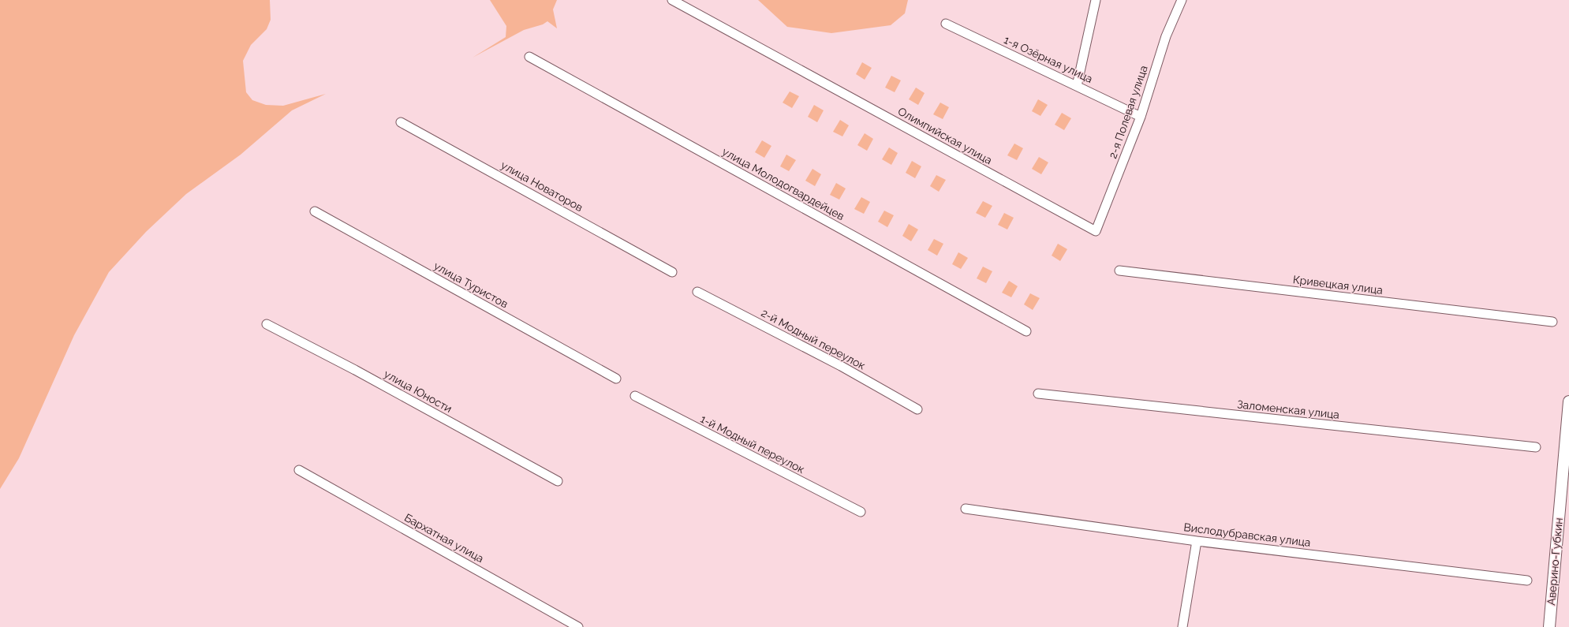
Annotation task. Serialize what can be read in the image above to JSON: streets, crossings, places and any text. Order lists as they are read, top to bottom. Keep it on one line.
{"streets":{"main road":["Аверино-Губкин"],"street":["1-я Озёрная улица","2-я Полевая улица","Олимпийская улица","улица Молодогвардейцев","улица Новаторов","улица Туристов","Кривецкая улица","2-й Модный переулок","улица Юности","Заломенская улица","1-й Модный переулок","Вислодубравская улица","Бархатная улица"]},"crossings":[["1-я Озёрная улица","2-я Полевая улица"],["2-я Полевая улица","Олимпийская улица"]]}
